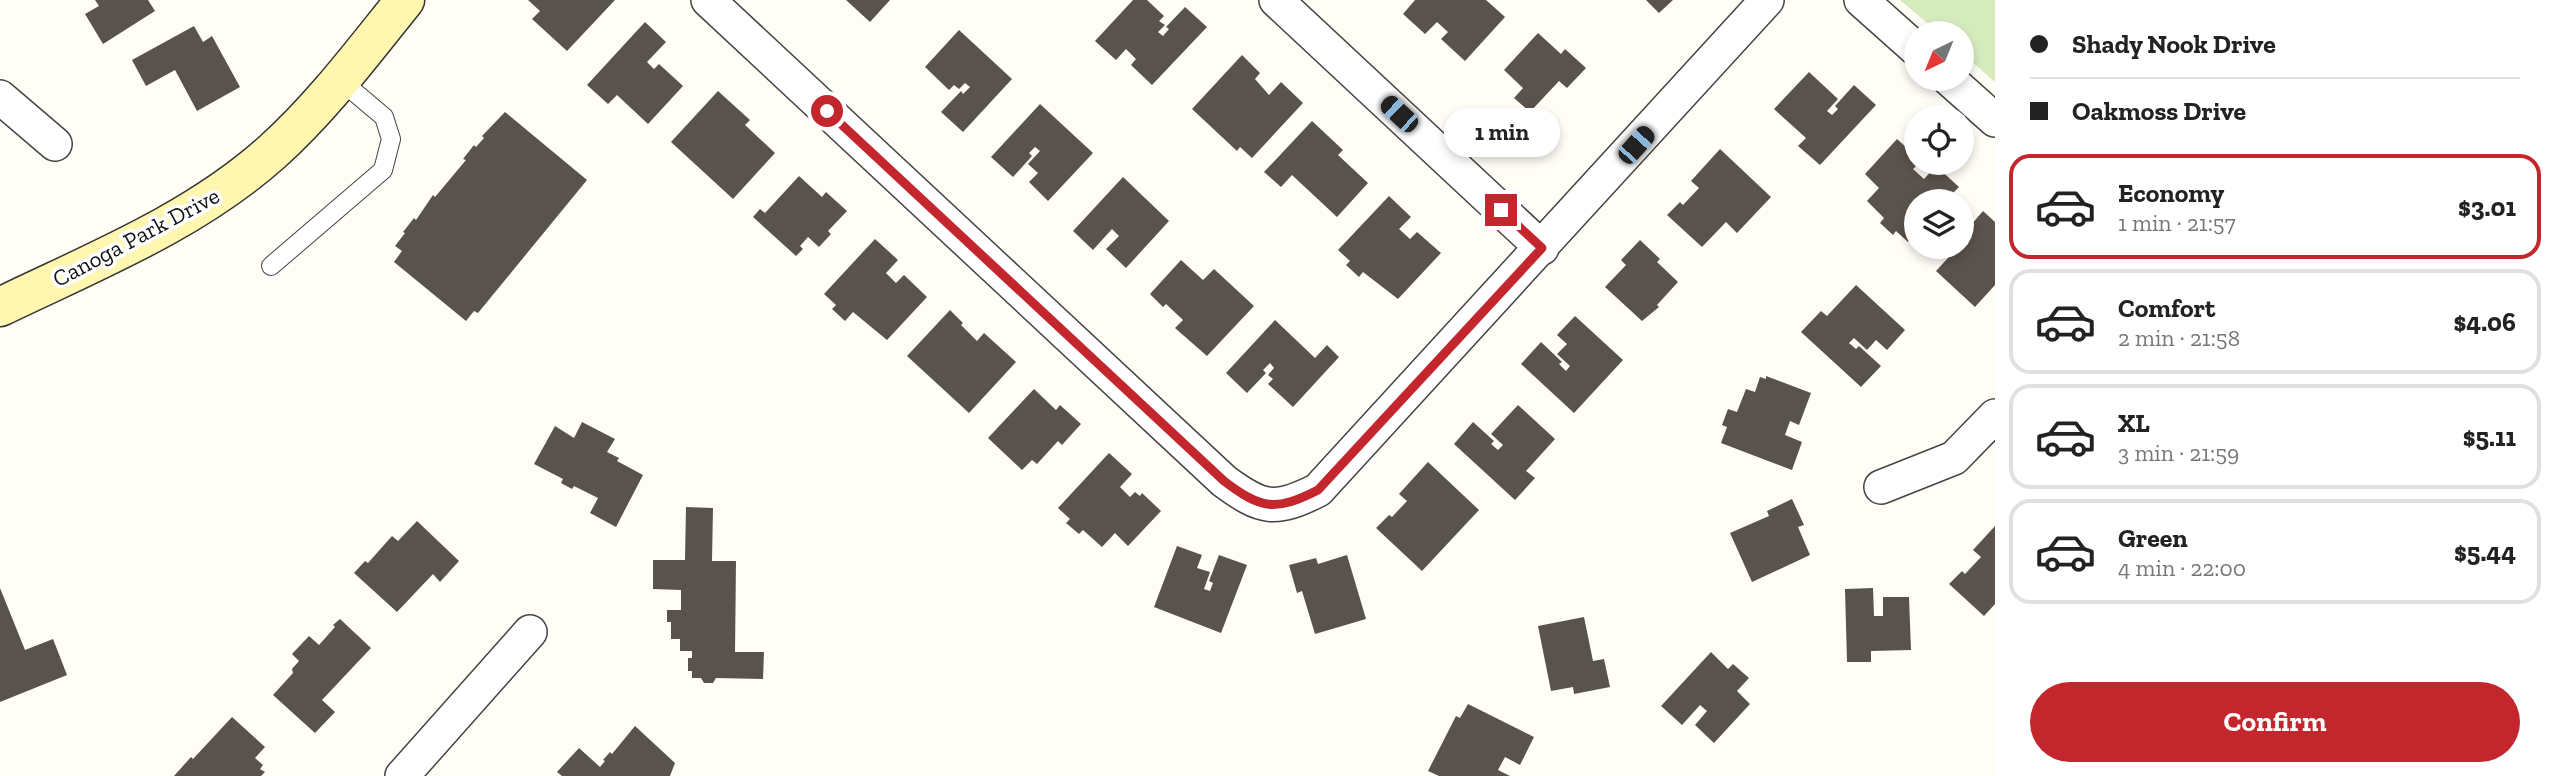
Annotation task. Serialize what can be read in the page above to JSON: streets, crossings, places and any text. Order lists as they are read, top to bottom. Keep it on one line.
{"streets":{"street":["Canoga Park Drive"]},"north":"bottom left","page":{"banner":["Shady Nook Drive","Oakmoss Drive"],"bubble":"1 min","list":[{"name":"Economy","note":"1 min · 21:57","value":"$3.01"},{"name":"Comfort","note":"2 min · 21:58","value":"$4.06"},{"name":"XL","note":"3 min · 21:59","value":"$5.11"},{"name":"Green","note":"4 min · 22:00","value":"$5.44"}],"buttons":"Confirm"}}
